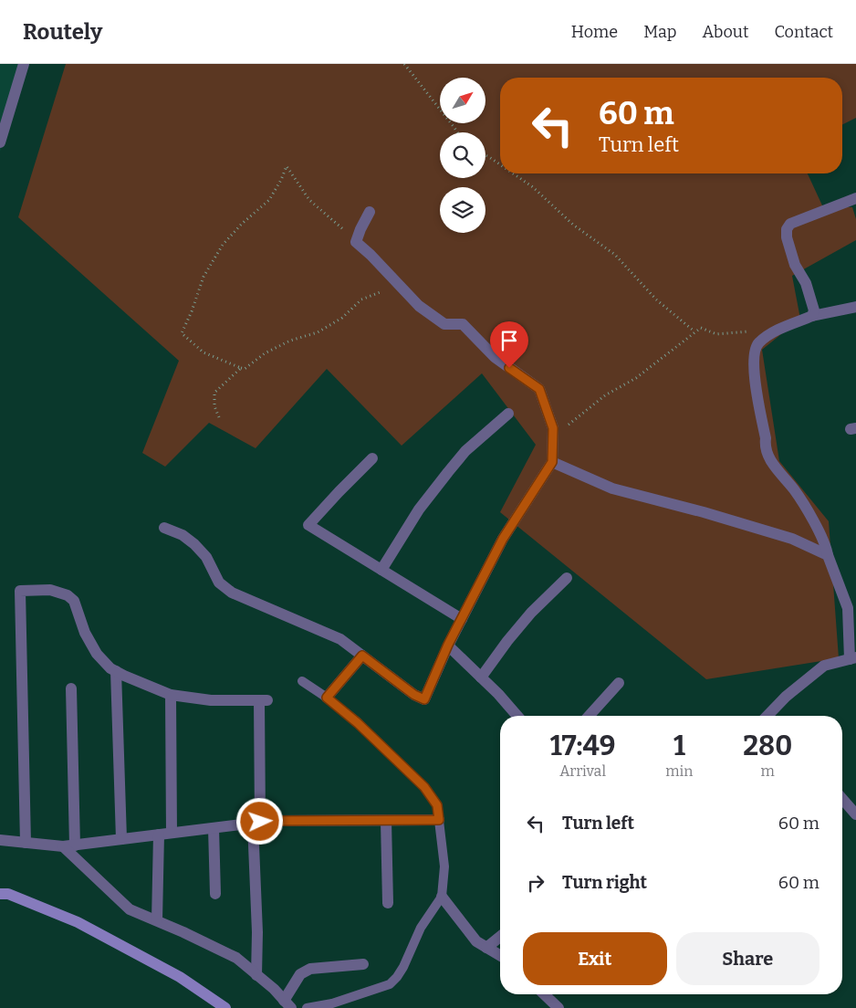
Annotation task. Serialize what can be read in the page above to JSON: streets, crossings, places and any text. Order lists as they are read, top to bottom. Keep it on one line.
{"north":"top right","page":{"header":"Routely","nav":["Home","Map","About","Contact"],"turn":["60 m","Turn left"],"eta":["17:49","Arrival","1","min","280","m"],"list":[{"name":"Turn left","value":"60 m"},{"name":"Turn right","value":"60 m"}],"buttons":["Exit","Share"]}}
